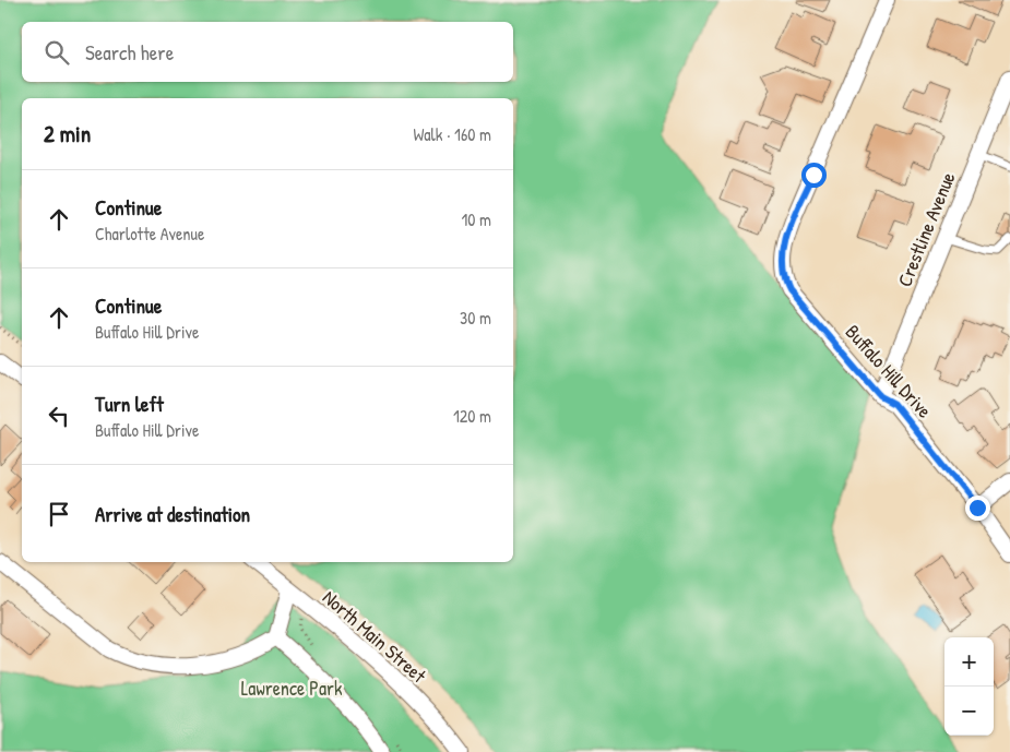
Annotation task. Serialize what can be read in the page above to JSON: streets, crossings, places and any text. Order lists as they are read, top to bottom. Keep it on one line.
{"streets":{"street":["Crestline Avenue","Buffalo Hill Drive","North Main Street"]},"crossings":[["Crestline Avenue","Buffalo Hill Drive"]],"parks":["Lawrence Park"],"page":{"search":"Search here","heading":["2 min","Walk · 160 m"],"list":[["Continue","Charlotte Avenue","10 m"],["Continue","Buffalo Hill Drive","30 m"],["Turn left","Buffalo Hill Drive","120 m"],"Arrive at destination"],"map_buttons":["+","−"]}}
